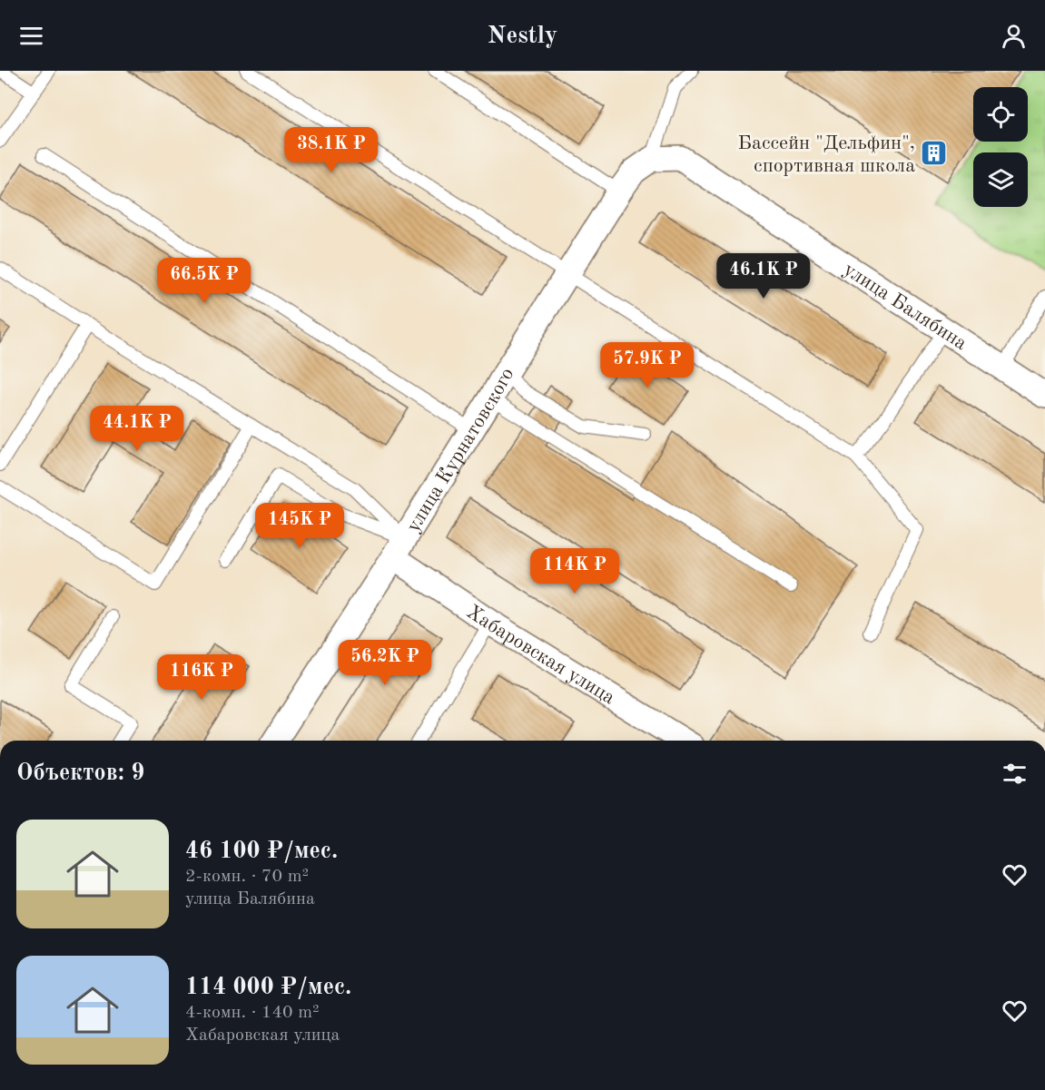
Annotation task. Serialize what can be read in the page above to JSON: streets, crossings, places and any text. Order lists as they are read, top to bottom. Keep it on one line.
{"streets":{"street":["улица Балябина","улица Курнатовского","Хабаровская улица"]},"crossings":[["улица Балябина","улица Курнатовского"],["улица Курнатовского","Хабаровская улица"]],"places":{"building":["Бассейн \"Дельфин\", спортивная школа"]},"page":{"header":"Nestly","price":["38.1K ₽","46.1K ₽","66.5K ₽","57.9K ₽","44.1K ₽","145K ₽","114K ₽","56.2K ₽","116K ₽"],"heading":"Объектов: 9","list":[{"name":"46 100 ₽/мес.","note":"2-комн. · 70 m² · улица Балябина"},{"name":"114 000 ₽/мес.","note":"4-комн. · 140 m² · Хабаровская улица"}]}}
